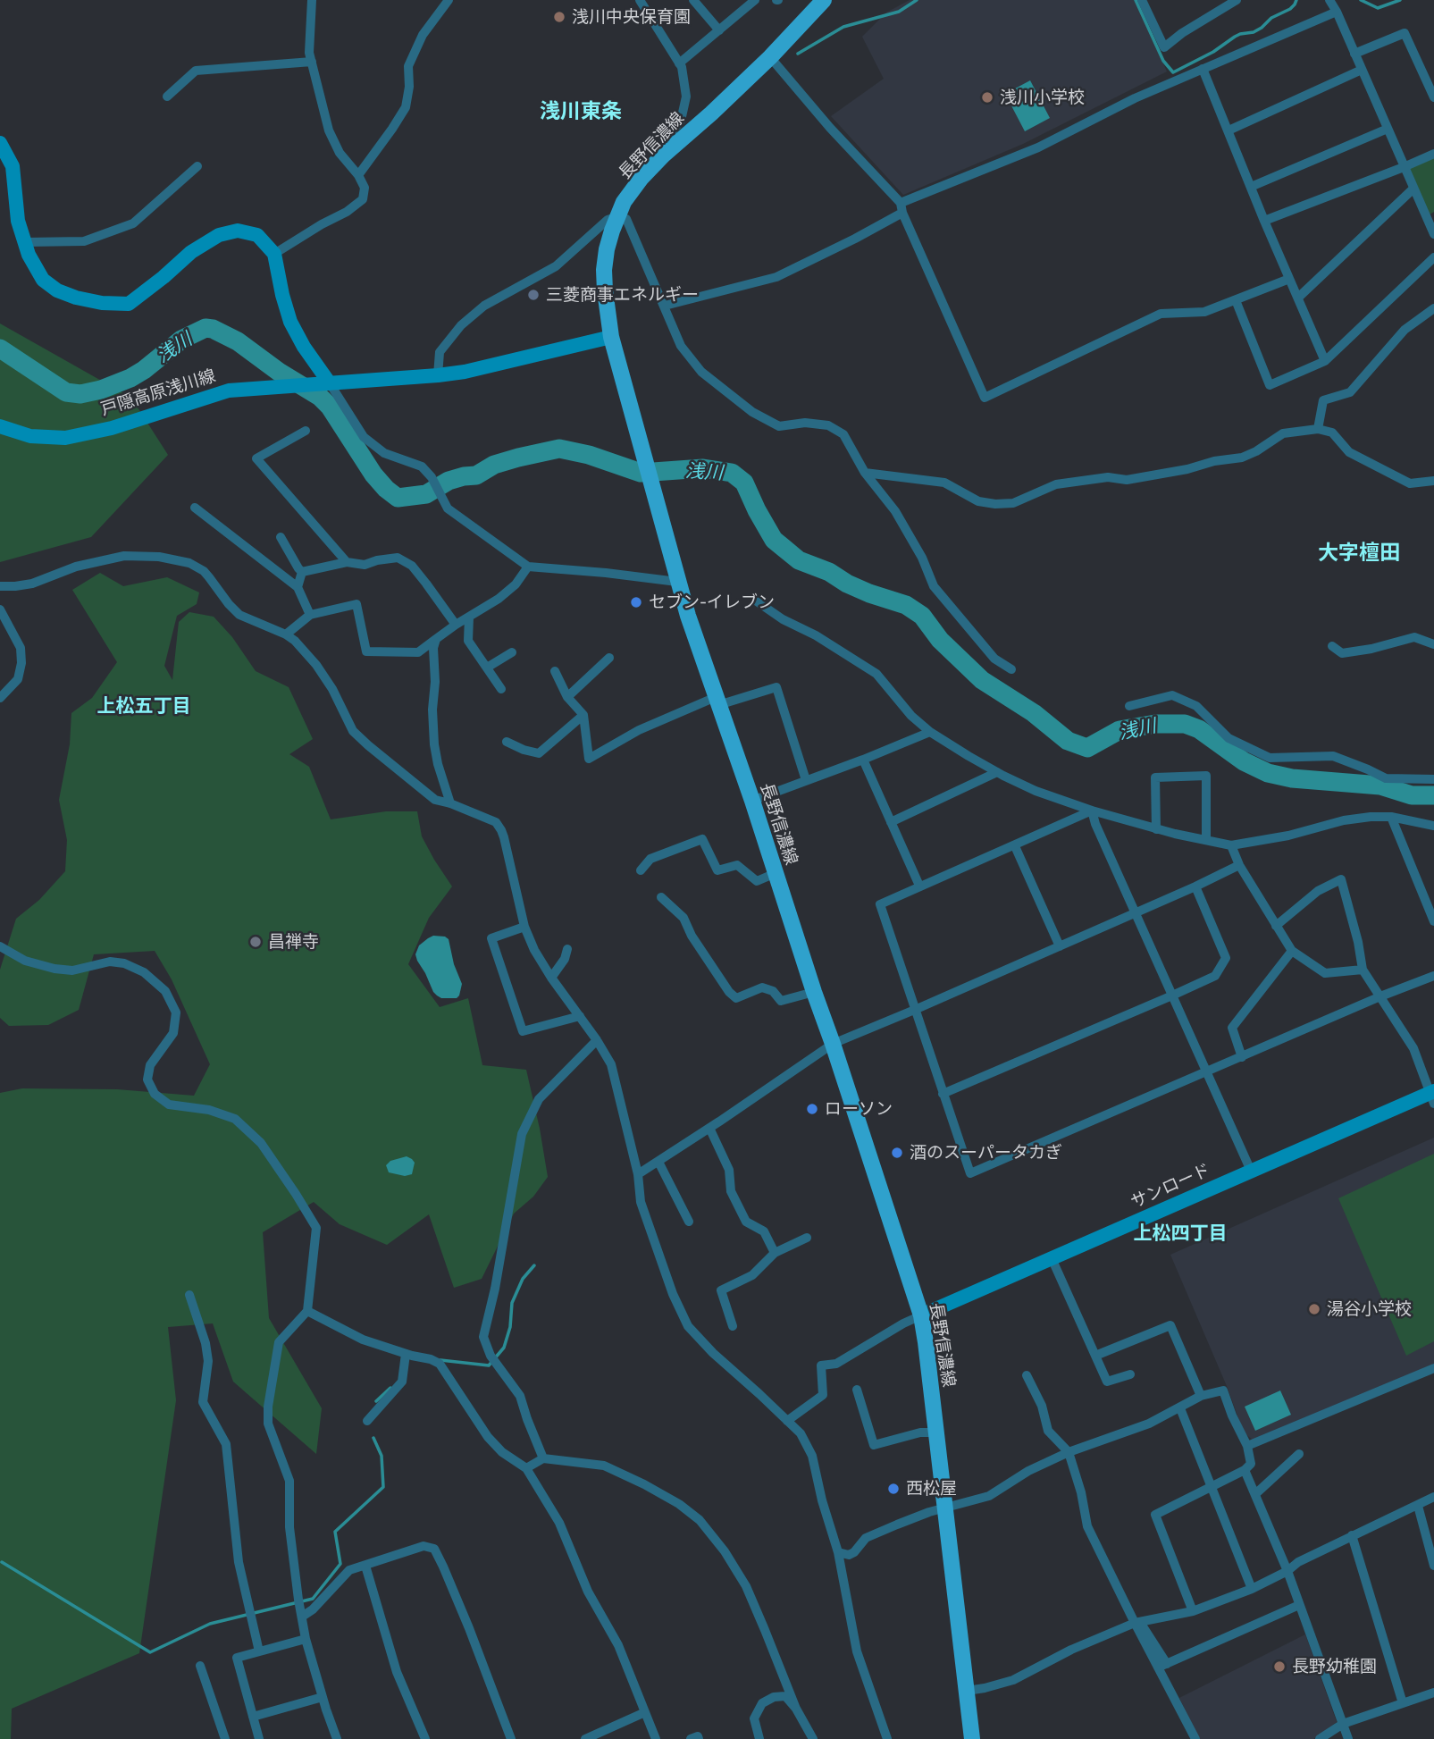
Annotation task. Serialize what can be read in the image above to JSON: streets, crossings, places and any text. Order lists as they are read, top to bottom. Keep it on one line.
{"streets":{"main road":["長野信濃線","戸隠高原浅川線","サンロード"]},"crossings":[["長野信濃線","戸隠高原浅川線"],["長野信濃線","サンロード"]],"districts":["浅川東条","大字檀田","上松五丁目","上松四丁目"],"water":["浅川"],"places":["浅川中央保育園","浅川小学校","三菱商事エネルギー","セブン-イレブン","昌禅寺","ローソン","酒のスーパータカぎ","湯谷小学校","西松屋","長野幼稚園"]}
